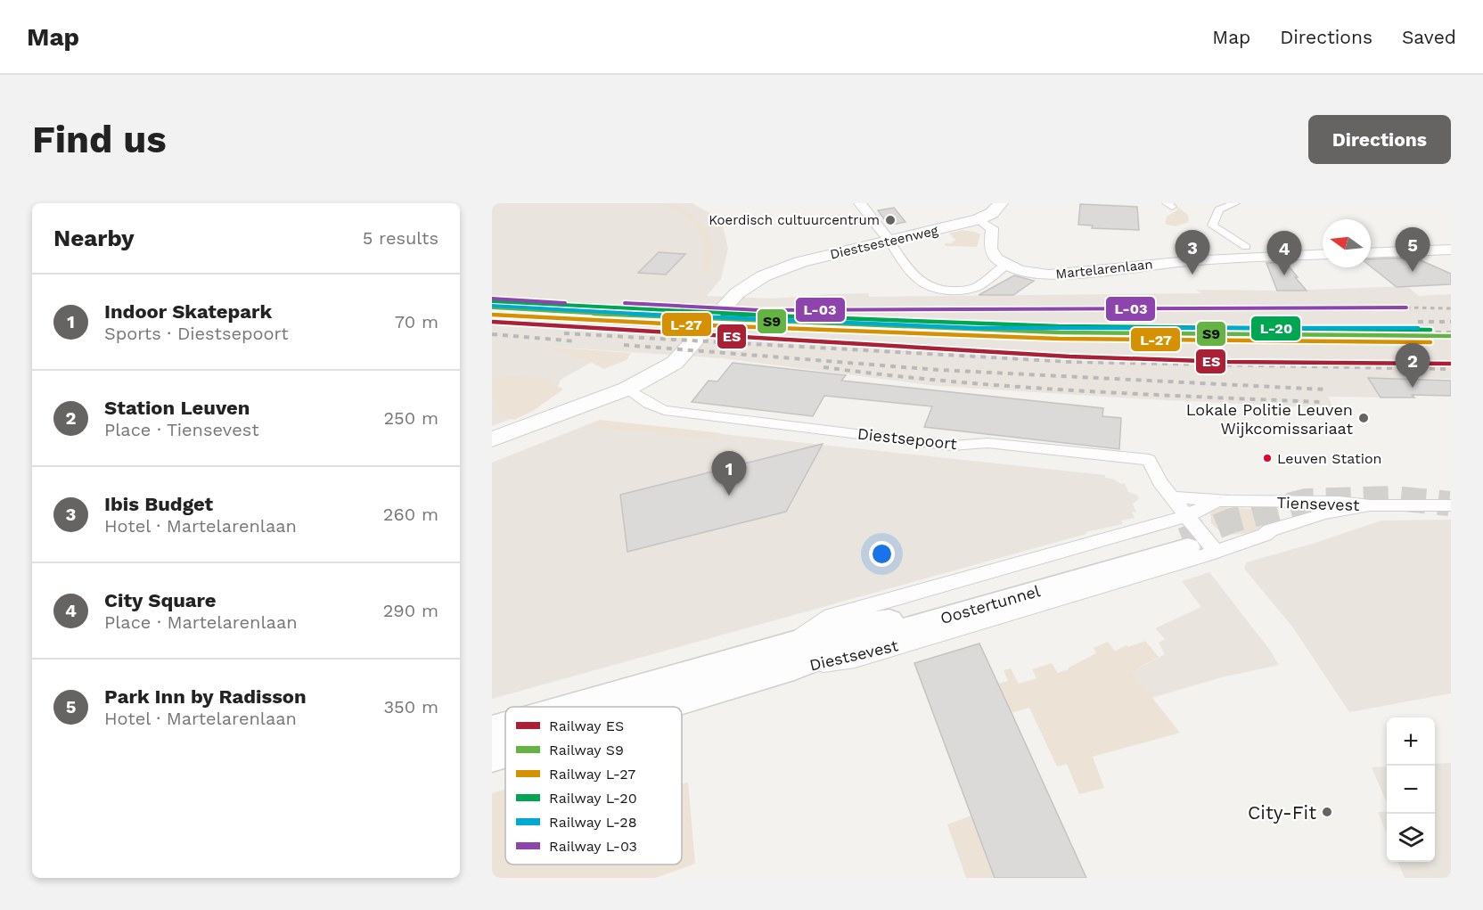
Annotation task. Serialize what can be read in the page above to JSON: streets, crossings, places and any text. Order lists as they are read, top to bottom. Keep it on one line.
{"streets":{"main road":["Diestsesteenweg","Oostertunnel","Diestsevest"],"street":["Martelarenlaan","Diestsepoort","Tiensevest"]},"crossings":[["Diestsesteenweg","Diestsepoort"],["Diestsepoort","Tiensevest"],["Diestsepoort","Oostertunnel"],["Tiensevest","Oostertunnel"],["Oostertunnel","Diestsevest"]],"places":["Koerdisch cultuurcentrum","Lokale Politie Leuven Wijkcomissariaat","Leuven Station","City-Fit"],"lines":["rail line L-03","rail line L-20","rail line L-28","rail line S9","rail line L-27","rail line ES"],"legend":["Railway ES","Railway S9","Railway L-27","Railway L-20","Railway L-28","Railway L-03"],"north":"left","page":{"header":"Map","nav":["Map","Directions","Saved"],"buttons":"Directions","title":"Find us","heading":["Nearby","5 results"],"pins":["5","3","4","2","1"],"list":[{"mark":"1","name":"Indoor Skatepark","note":"Sports · Diestsepoort","value":"70 m"},{"mark":"2","name":"Station Leuven","note":"Place · Tiensevest","value":"250 m"},{"mark":"3","name":"Ibis Budget","note":"Hotel · Martelarenlaan","value":"260 m"},{"mark":"4","name":"City Square","note":"Place · Martelarenlaan","value":"290 m"},{"mark":"5","name":"Park Inn by Radisson","note":"Hotel · Martelarenlaan","value":"350 m"}],"map_buttons":["+","−"]}}
